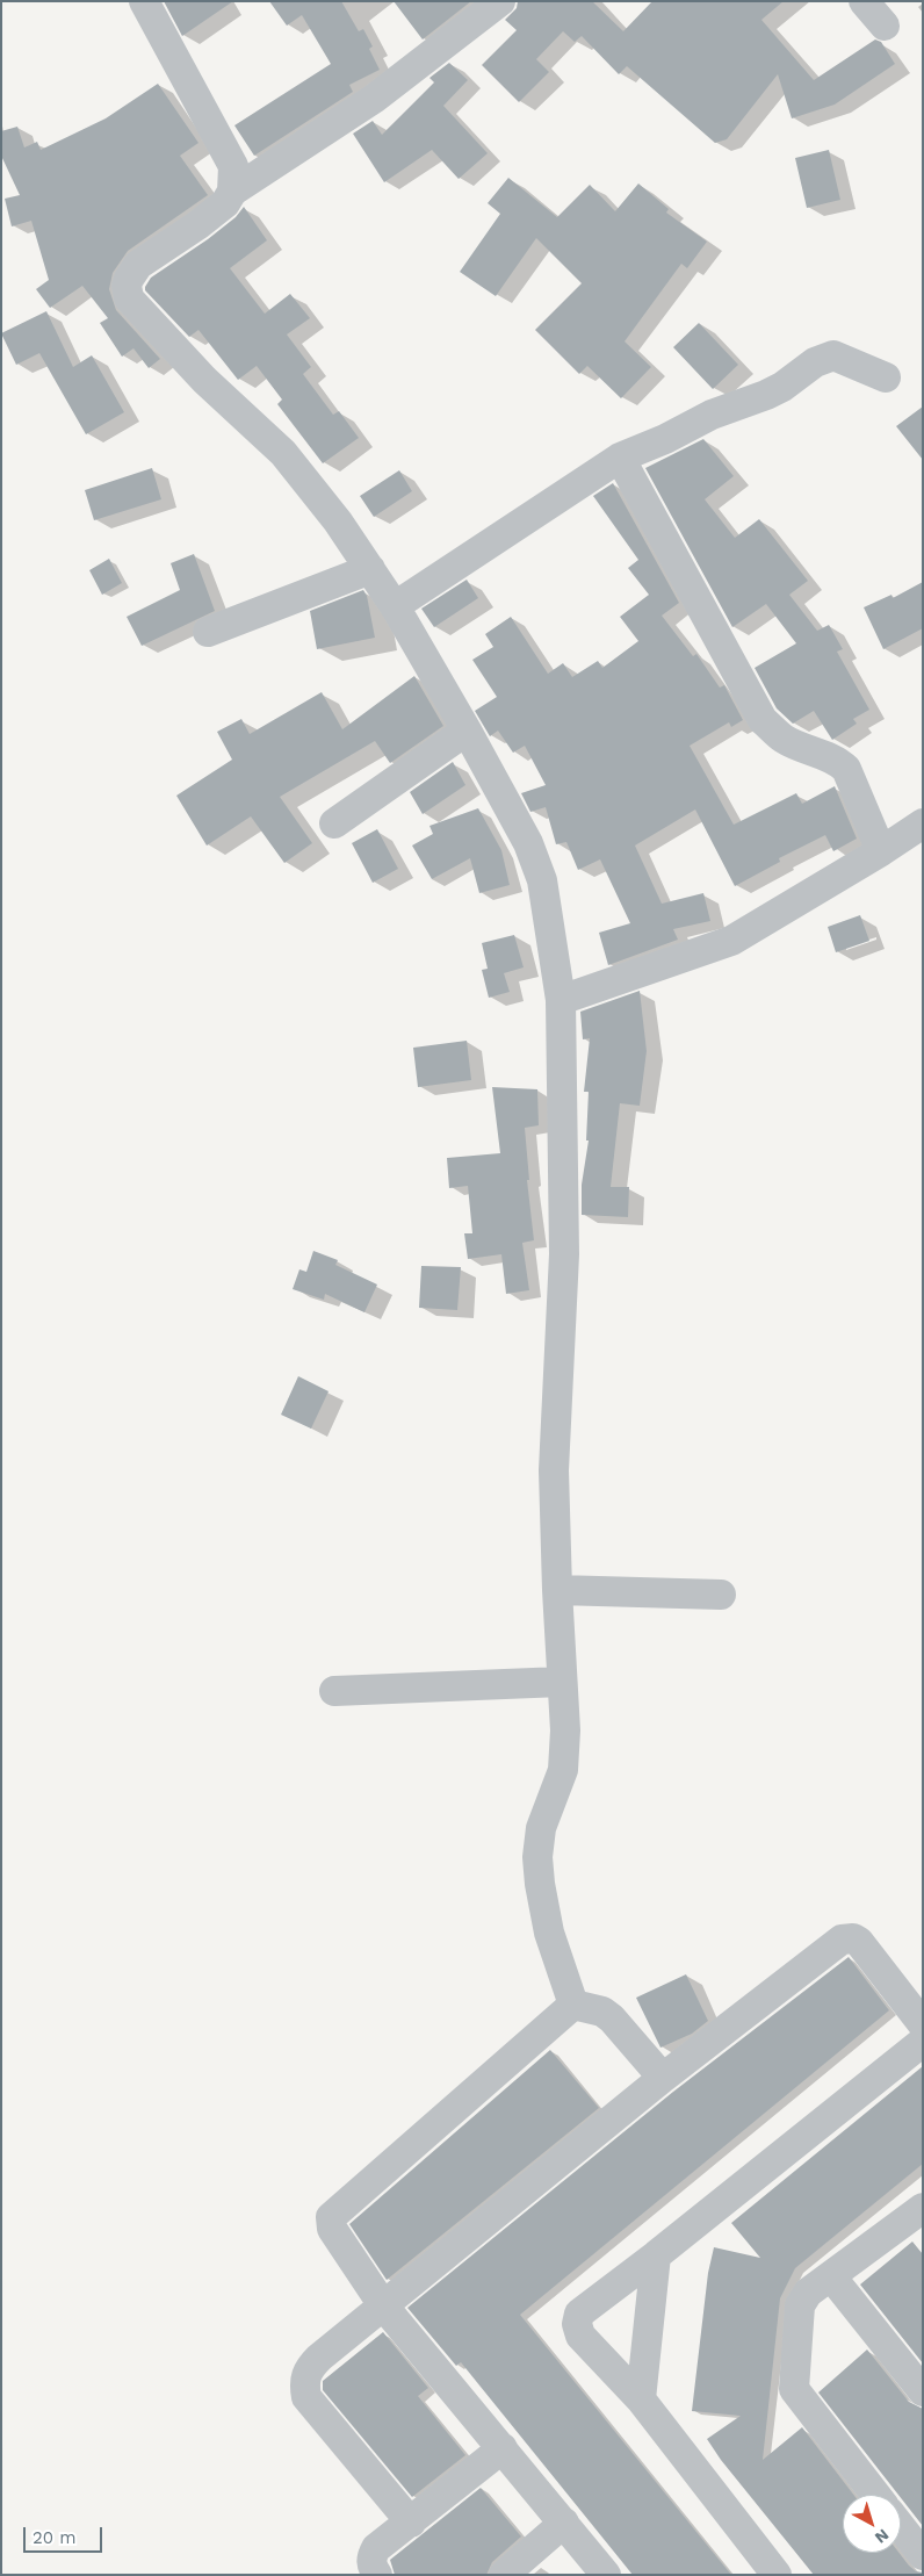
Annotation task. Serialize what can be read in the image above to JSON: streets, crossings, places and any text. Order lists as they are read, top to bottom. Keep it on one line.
{"scale_bar":"20 m","north":"bottom right"}
